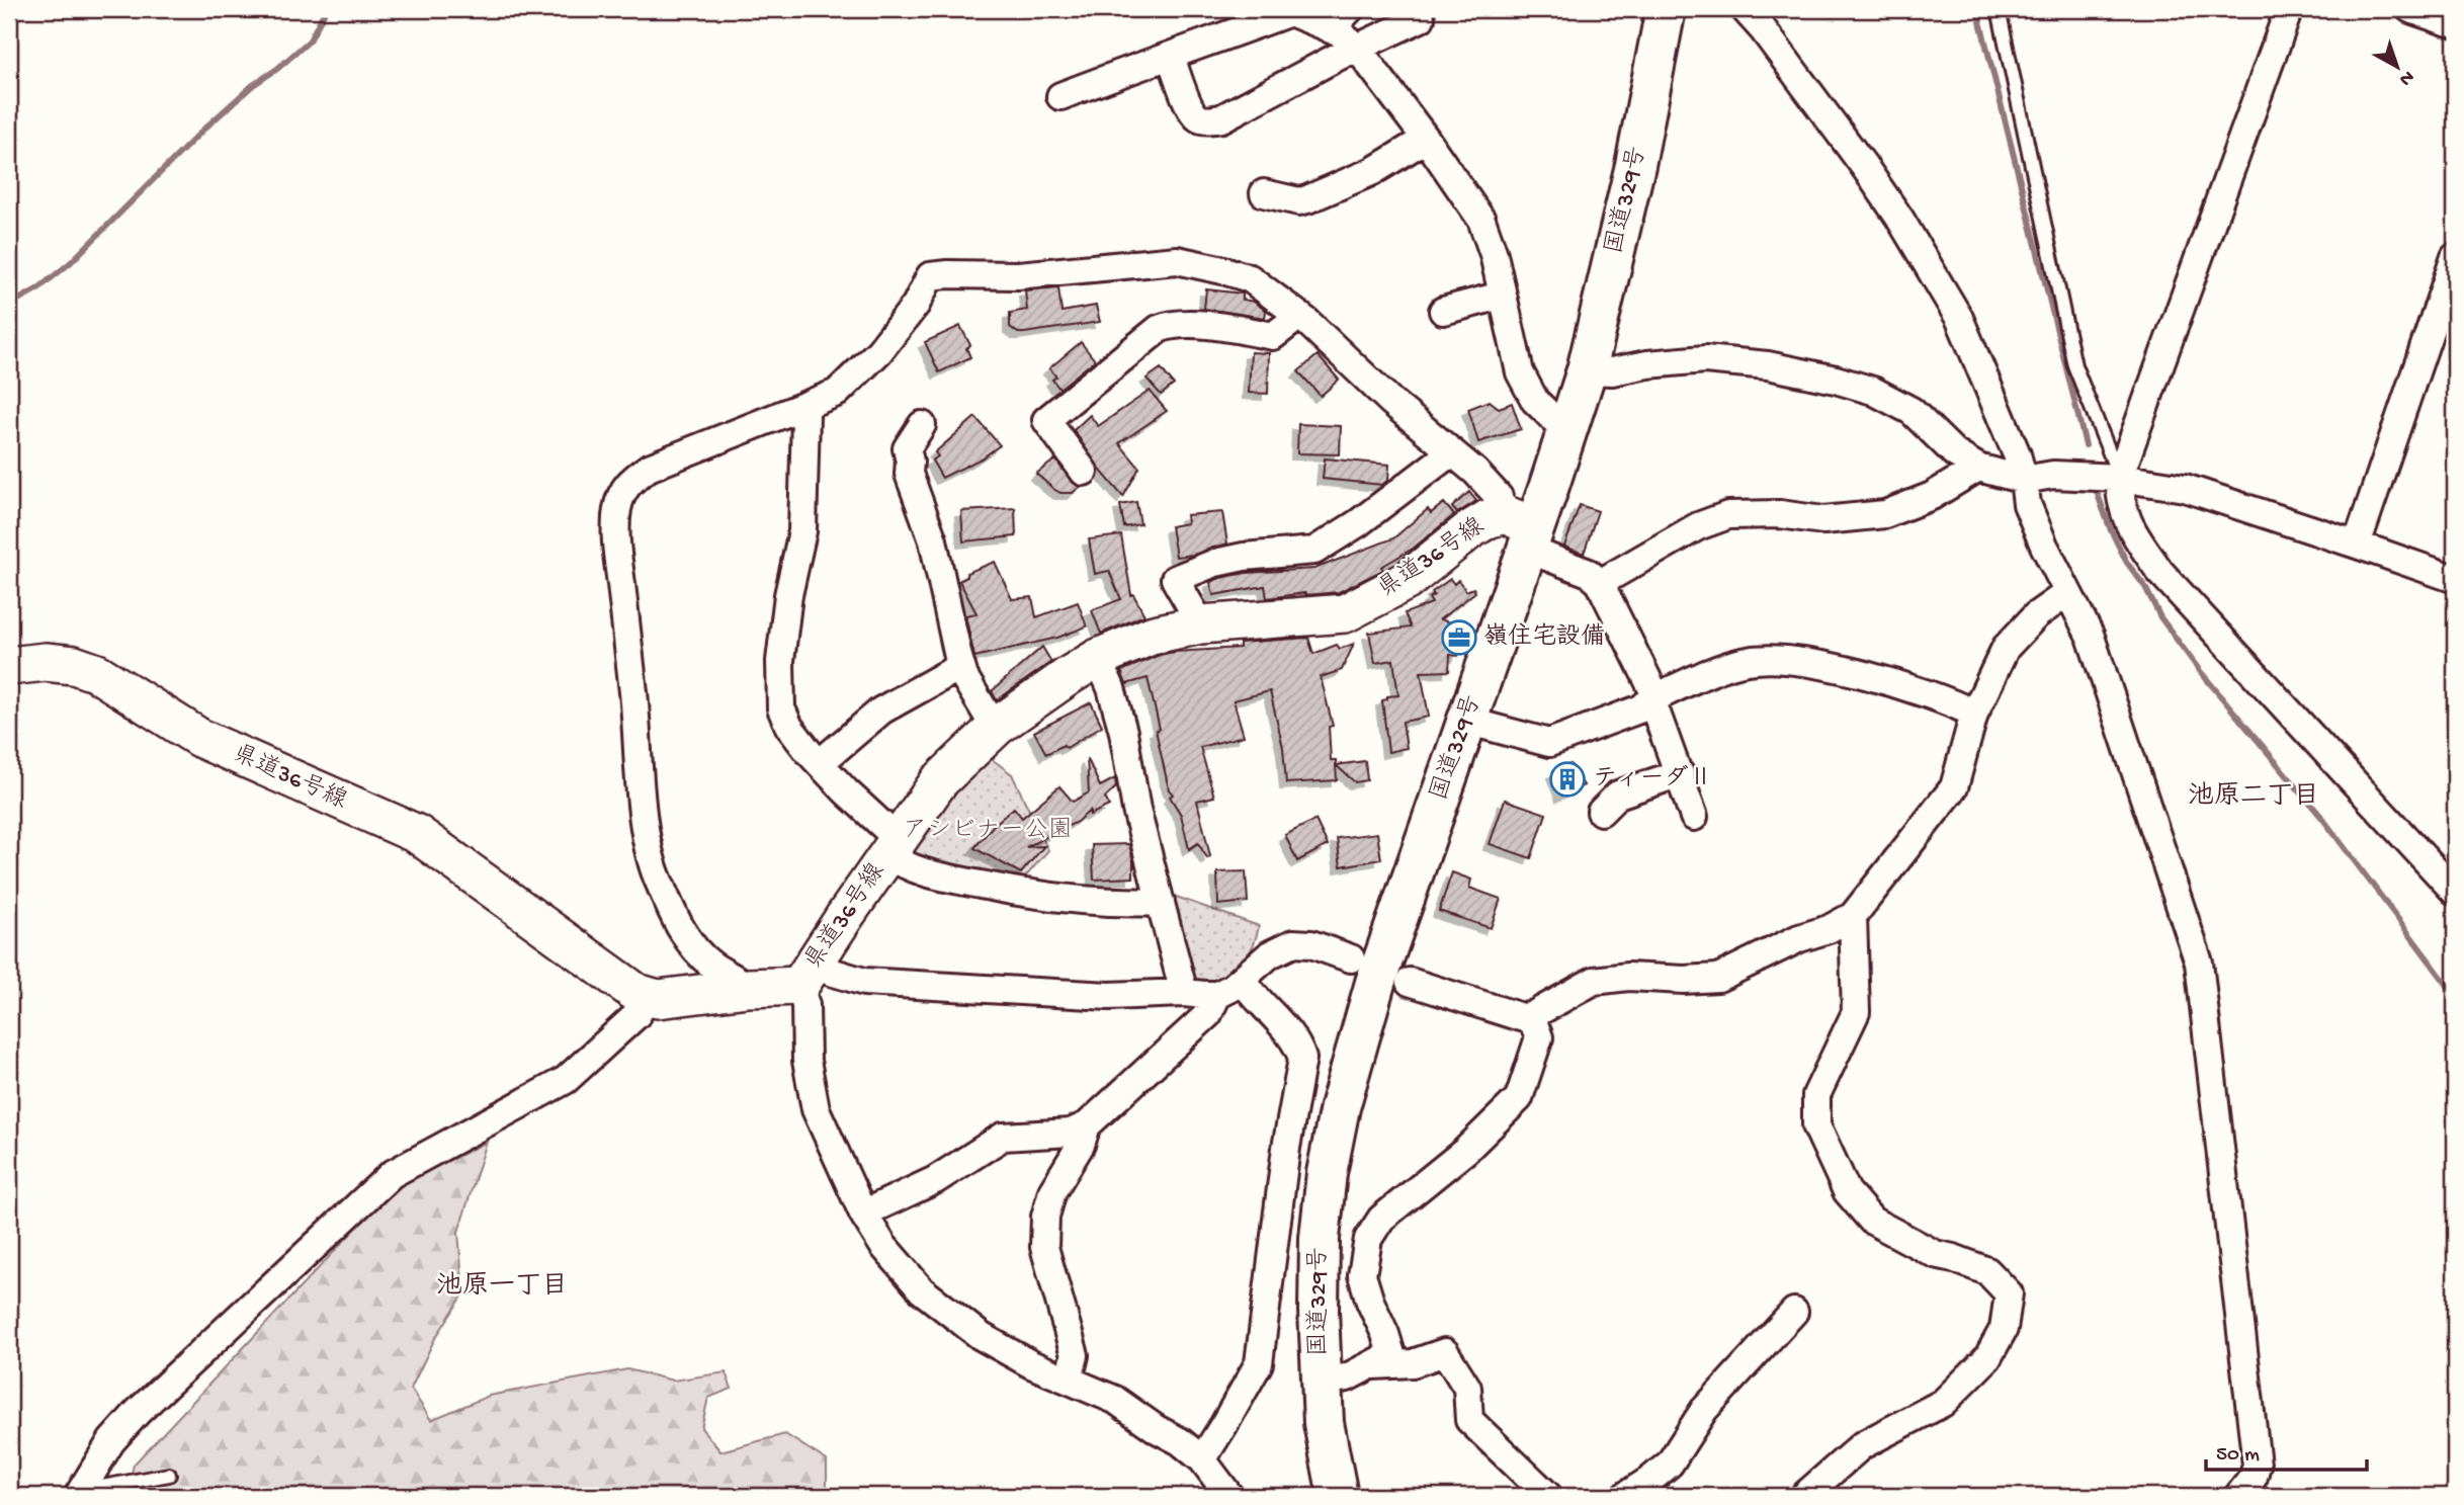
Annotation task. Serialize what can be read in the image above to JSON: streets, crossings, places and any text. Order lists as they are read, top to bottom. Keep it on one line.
{"streets":{"highway":["国道329号"],"main road":["県道36号線"]},"crossings":[["国道329号","県道36号線"]],"districts":["池原二丁目","池原一丁目"],"parks":["アシビナー公園"],"places":{"office":["嶺住宅設備"],"building":["ティーダⅡ"]},"scale_bar":"50 m","north":"bottom right"}
